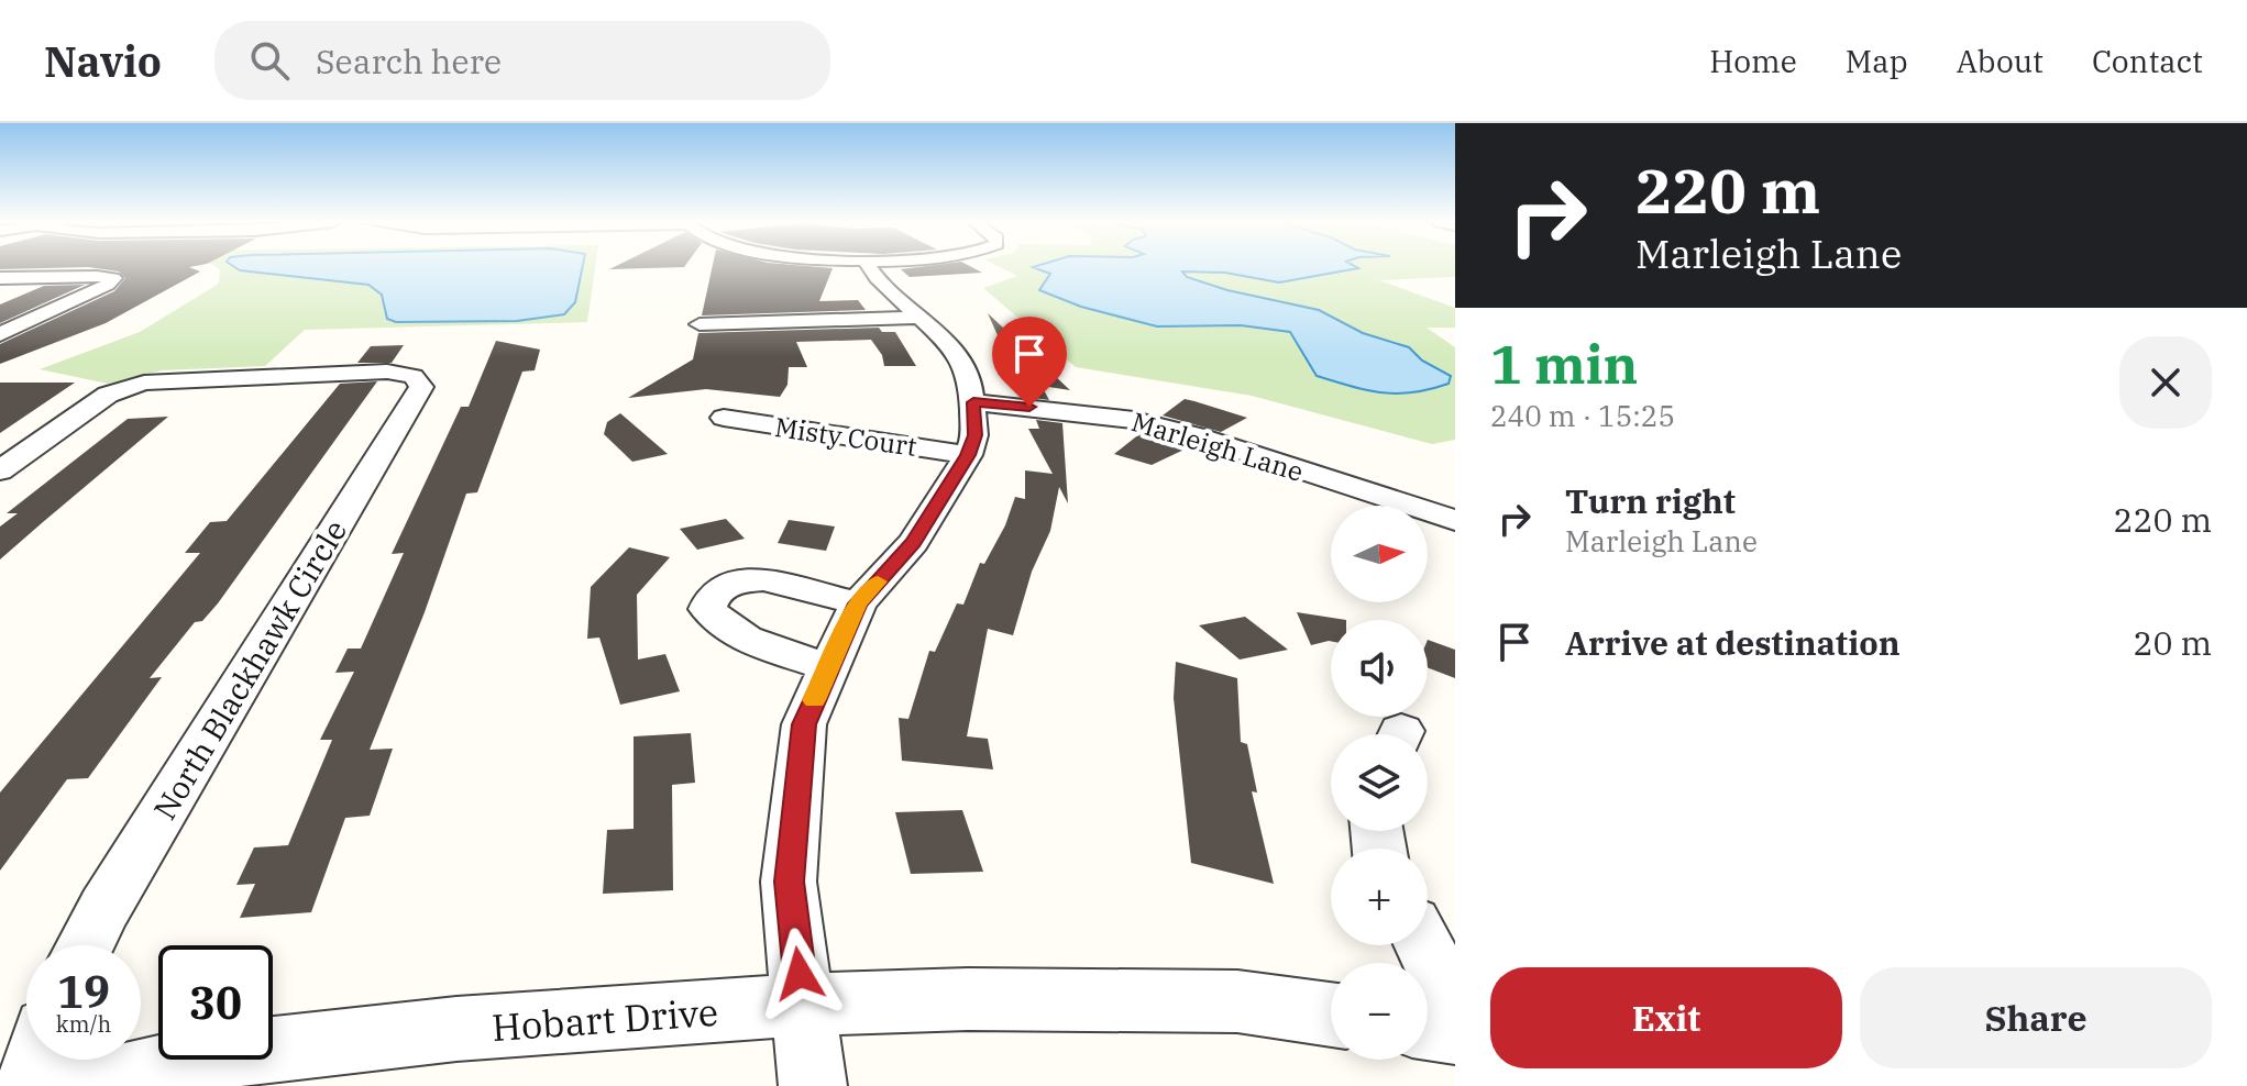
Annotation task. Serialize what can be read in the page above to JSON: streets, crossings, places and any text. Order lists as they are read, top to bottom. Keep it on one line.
{"streets":{"street":["Misty Court","Marleigh Lane","North Blackhawk Circle","Hobart Drive"]},"north":"right","page":{"header":"Navio","search":"Search here","nav":["Home","Map","About","Contact"],"turn":["220 m","Marleigh Lane"],"heading":["1 min","240 m · 15:25"],"list":[{"name":"Turn right","note":"Marleigh Lane","value":"220 m"},{"name":"Arrive at destination","value":"20 m"}],"map_buttons":["+","−"],"speed":"19 km/h","limit":"30","buttons":["Exit","Share"]}}
